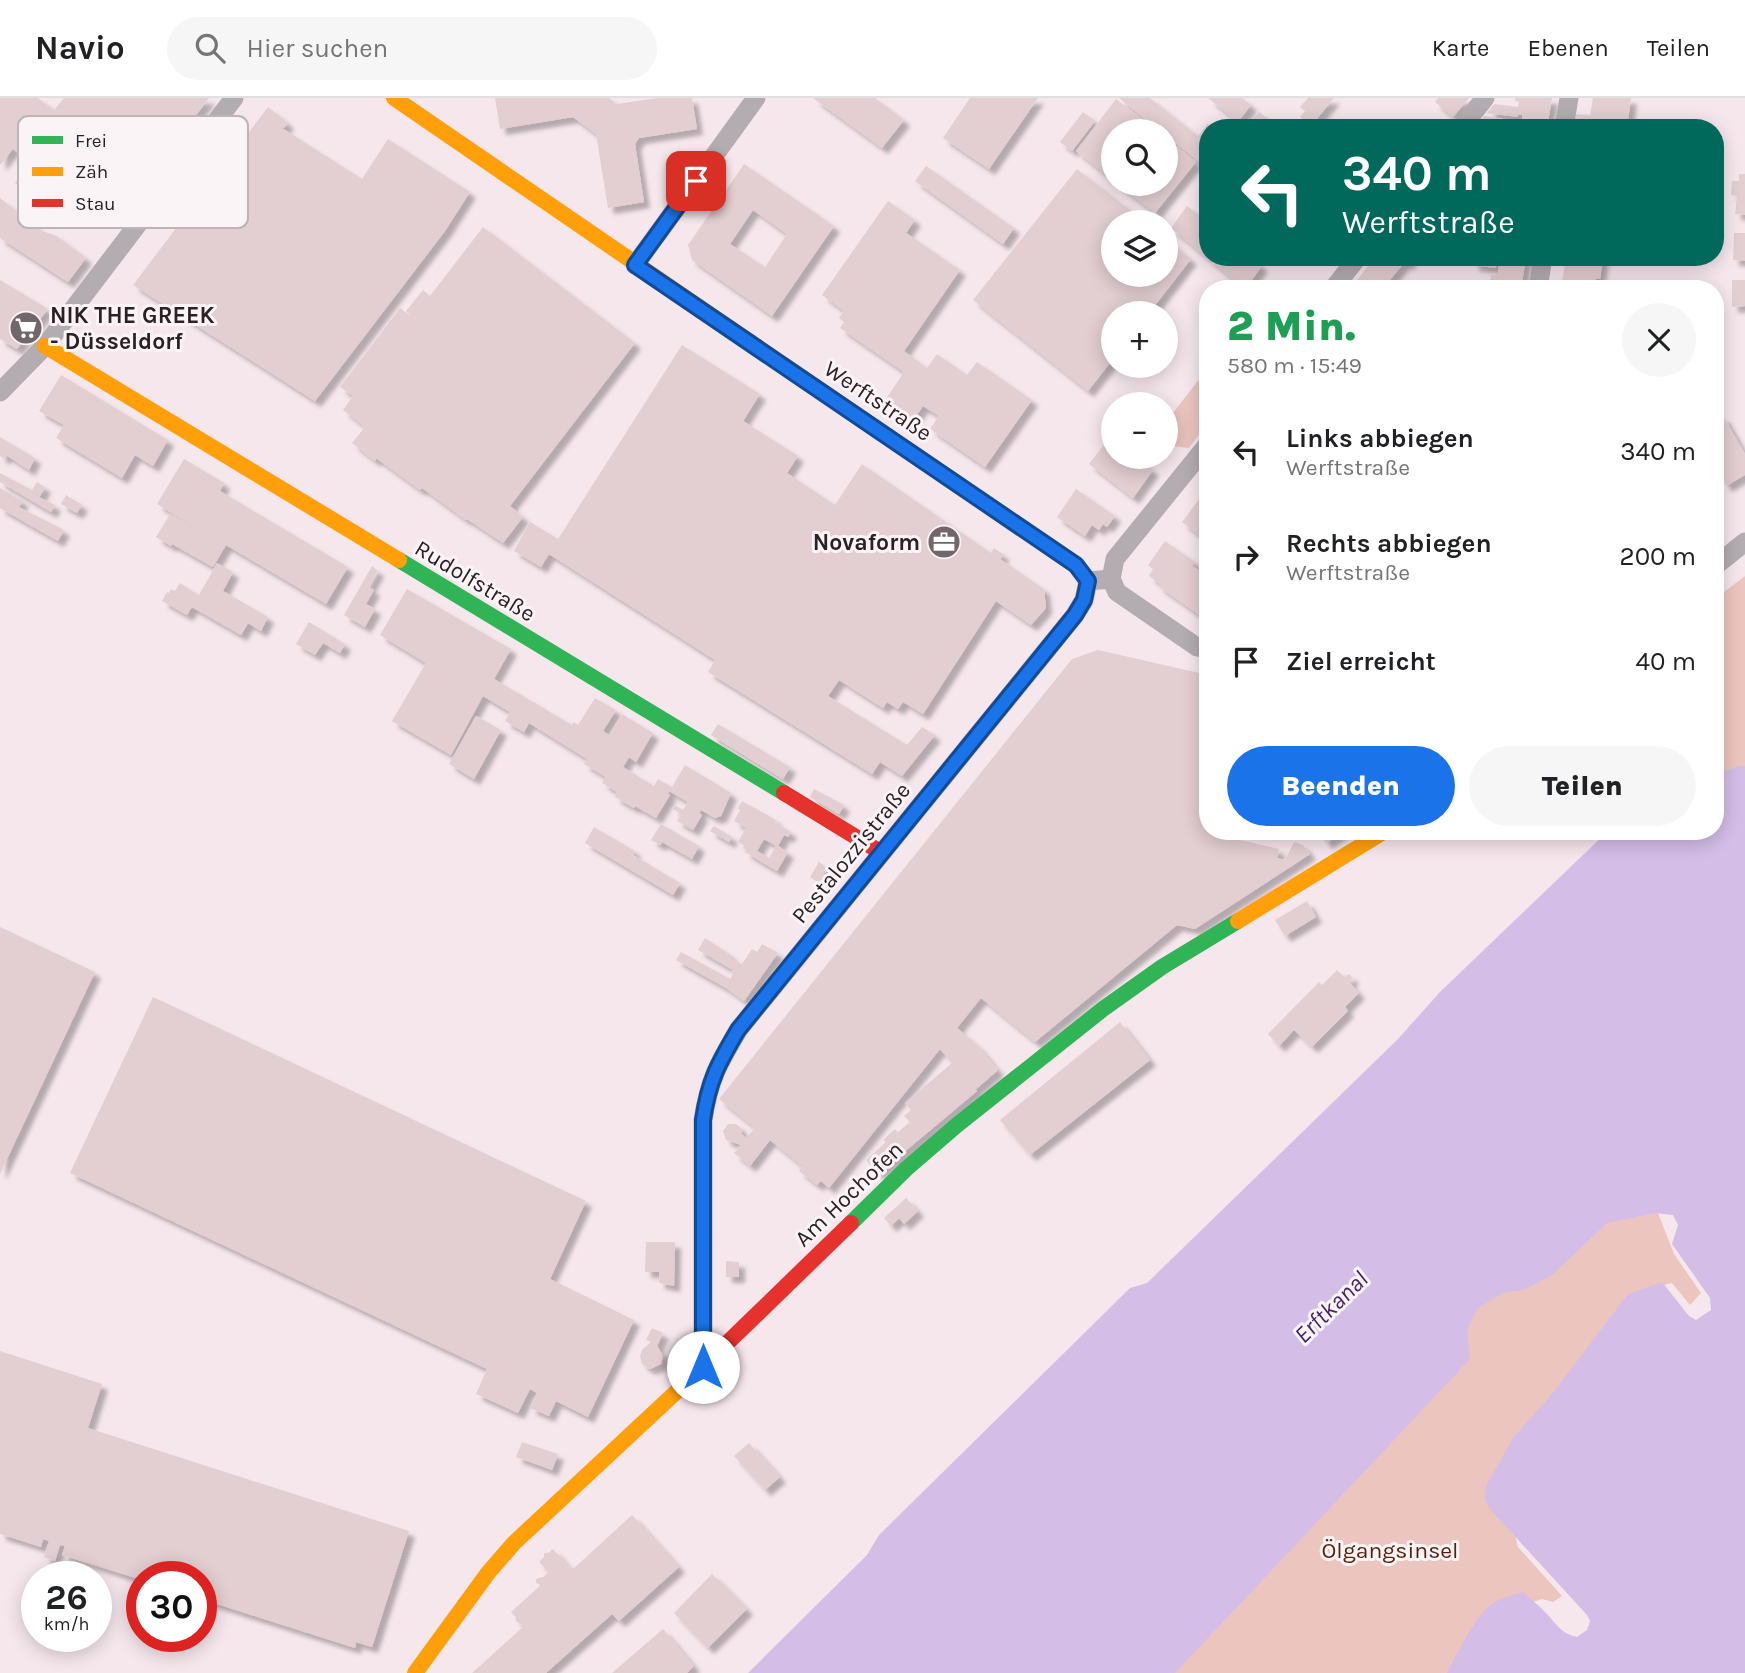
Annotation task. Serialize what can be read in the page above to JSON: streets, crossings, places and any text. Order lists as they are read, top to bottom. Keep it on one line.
{"streets":{"street":["Werftstraße","Rudolfstraße","Pestalozzistraße","Am Hochofen"]},"crossings":[["Werftstraße","Pestalozzistraße"],["Rudolfstraße","Pestalozzistraße"],["Pestalozzistraße","Am Hochofen"]],"water":["Erftkanal"],"parks":["Ölgangsinsel"],"places":{"supermarket":["NIK THE GREEK - Düsseldorf"],"office":["Novaform"]},"legend":["Frei","Zäh","Stau"],"page":{"header":"Navio","search":"Hier suchen","nav":["Karte","Ebenen","Teilen"],"map_buttons":["+","−"],"turn":["340 m","Werftstraße"],"heading":["2 Min.","580 m · 15:49"],"list":[{"name":"Links abbiegen","note":"Werftstraße","value":"340 m"},{"name":"Rechts abbiegen","note":"Werftstraße","value":"200 m"},{"name":"Ziel erreicht","value":"40 m"}],"buttons":["Beenden","Teilen"],"speed":"26 km/h","limit":"30"}}
